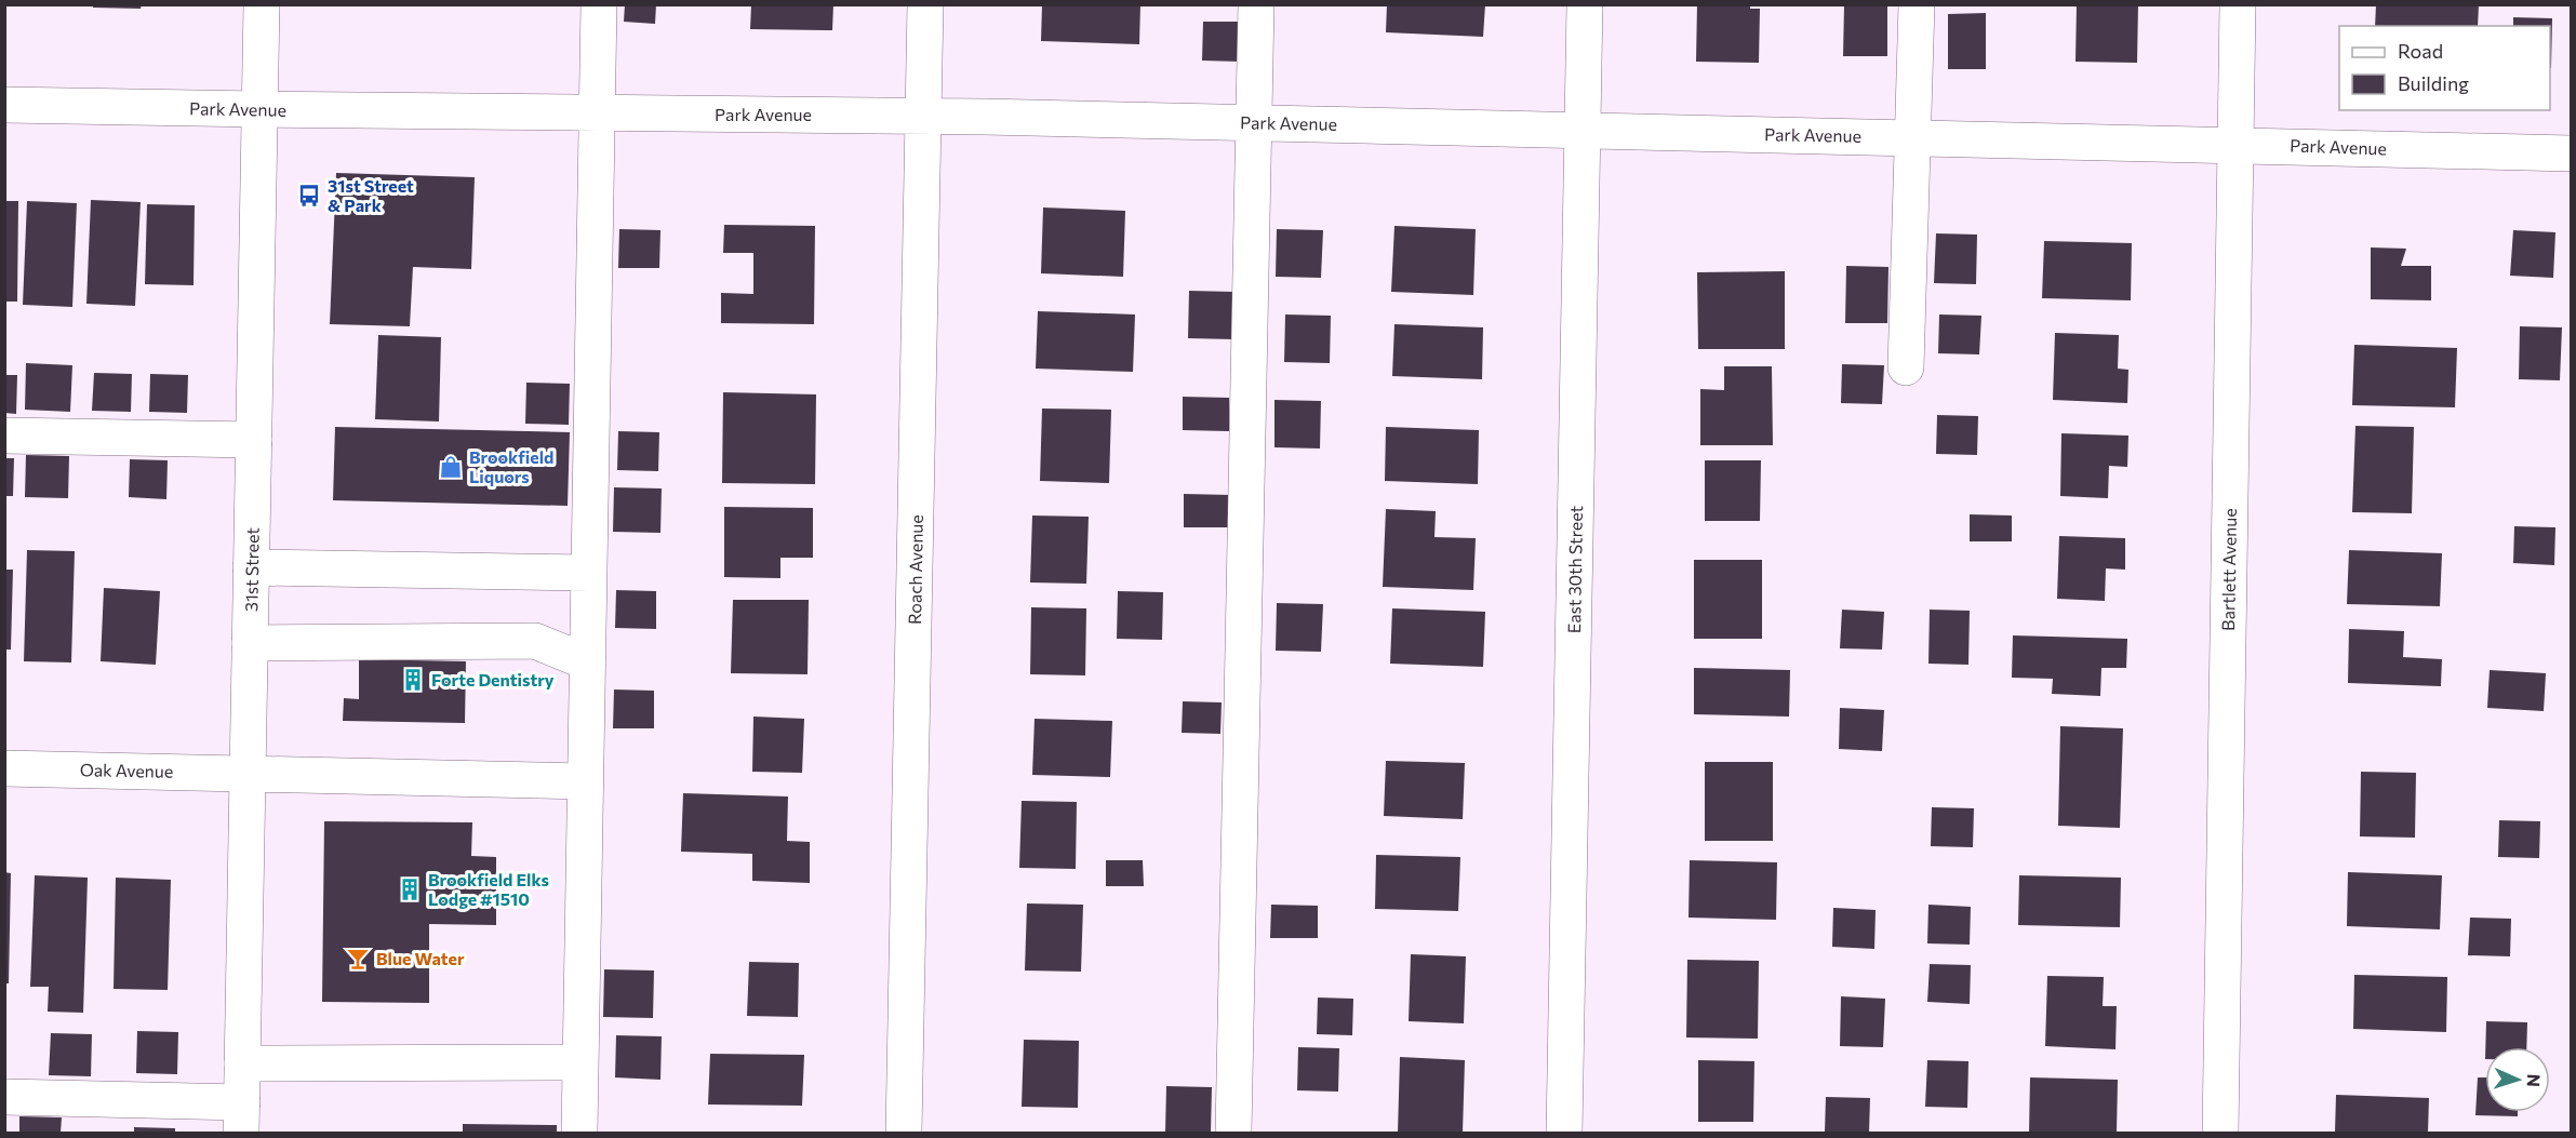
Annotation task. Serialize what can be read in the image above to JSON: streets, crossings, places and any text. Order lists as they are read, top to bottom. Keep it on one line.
{"streets":{"street":["Park Avenue","31st Street","Roach Avenue","East 30th Street","Bartlett Avenue","Oak Avenue"]},"crossings":[["Park Avenue","31st Street"],["Park Avenue","Roach Avenue"],["Park Avenue","East 30th Street"],["Park Avenue","Bartlett Avenue"],["31st Street","Oak Avenue"]],"places":{"bus stop":["31st Street & Park"],"shop":["Brookfield Liquors"],"building":["Forte Dentistry","Brookfield Elks Lodge #1510"],"bar":["Blue Water"]},"legend":["Road","Building"],"north":"right"}
